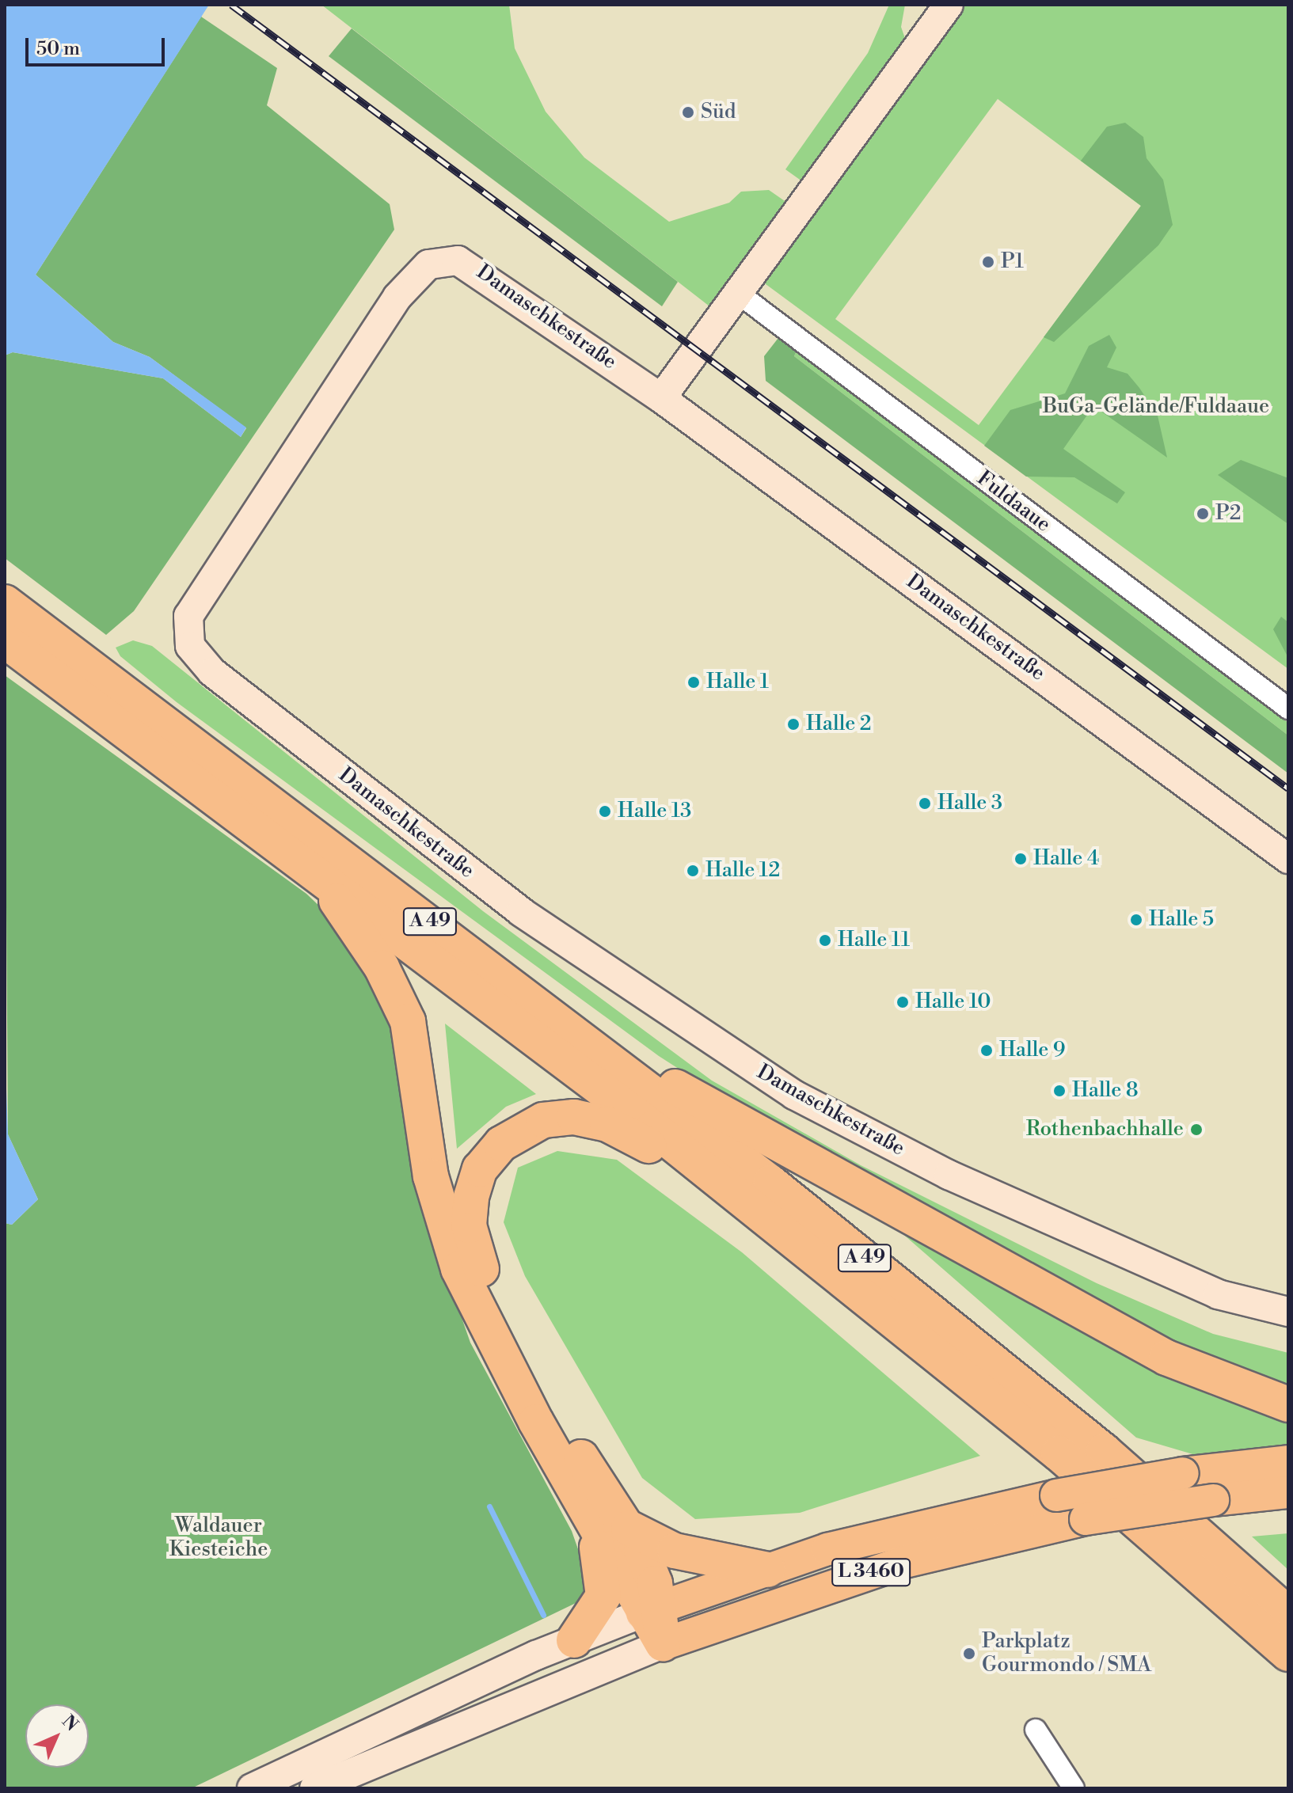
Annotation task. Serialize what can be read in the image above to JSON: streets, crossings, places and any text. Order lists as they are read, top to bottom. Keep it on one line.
{"streets":{"highway":["A 49"],"main road":["L 3460"],"street":["Damaschkestraße","Fuldaaue"]},"parks":["BuGa-Gelände/Fuldaaue","Waldauer Kiesteiche"],"places":["Süd","P1","P2","Halle 1","Halle 2","Halle 3","Halle 13","Halle 4","Halle 12","Halle 5","Halle 11","Halle 10","Halle 9","Halle 8","Rothenbachhalle","Parkplatz Gourmondo / SMA"],"scale_bar":"50 m","north":"top right"}
